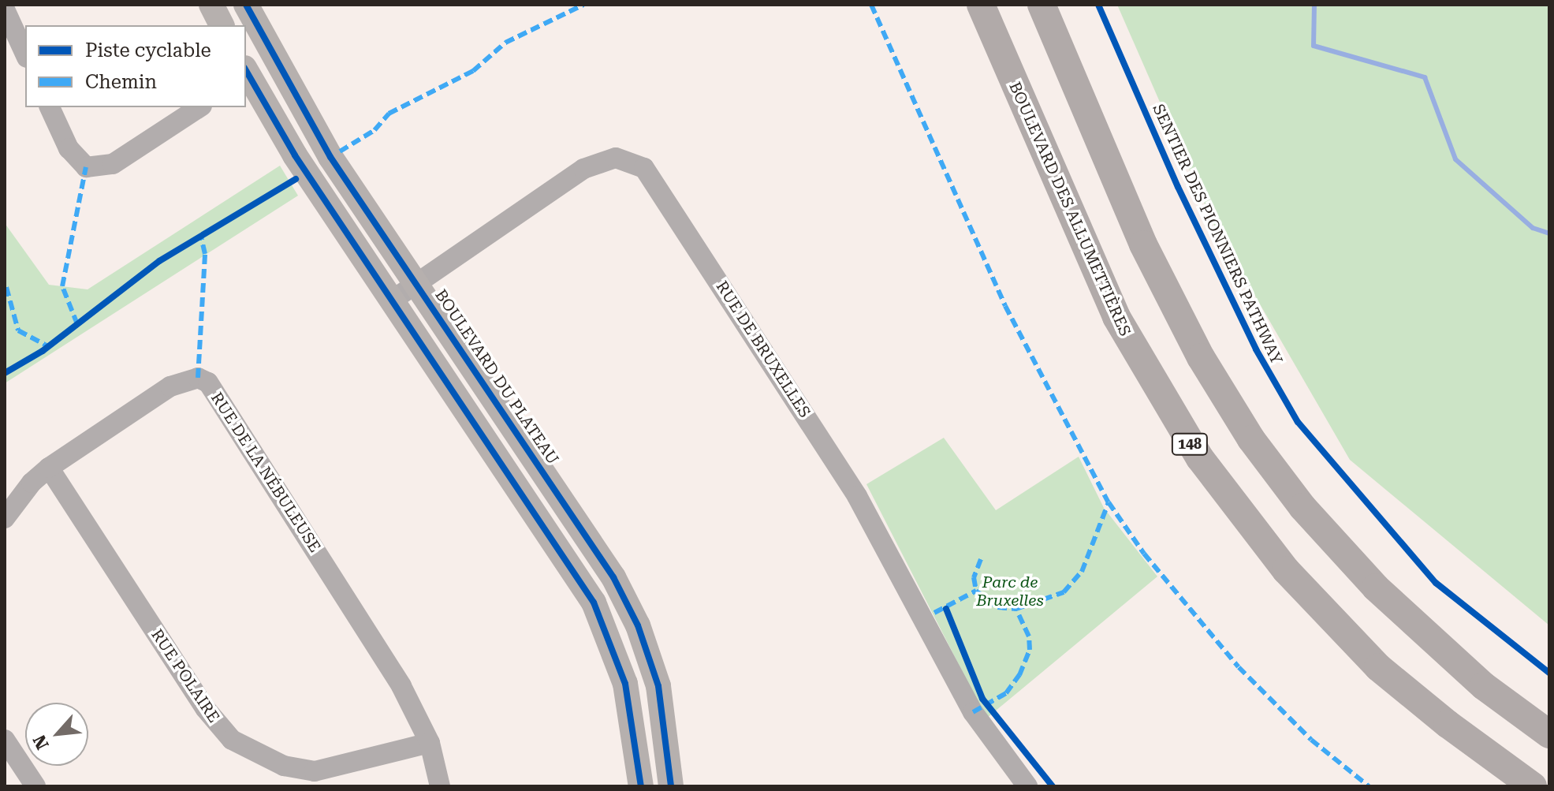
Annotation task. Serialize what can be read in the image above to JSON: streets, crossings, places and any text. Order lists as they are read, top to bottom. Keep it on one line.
{"streets":{"highway":["BOULEVARD DES ALLUMETTIÈRES","148"],"main road":["BOULEVARD DU PLATEAU"],"street":["RUE DE BRUXELLES","RUE DE LA NÉBULEUSE","RUE POLAIRE"],"cycle path":["SENTIER DES PIONNIERS PATHWAY"]},"crossings":[["RUE DE BRUXELLES","BOULEVARD DU PLATEAU"],["RUE DE LA NÉBULEUSE","RUE POLAIRE"]],"parks":["Parc de Bruxelles"],"legend":["Piste cyclable","Chemin"],"north":"bottom left"}
